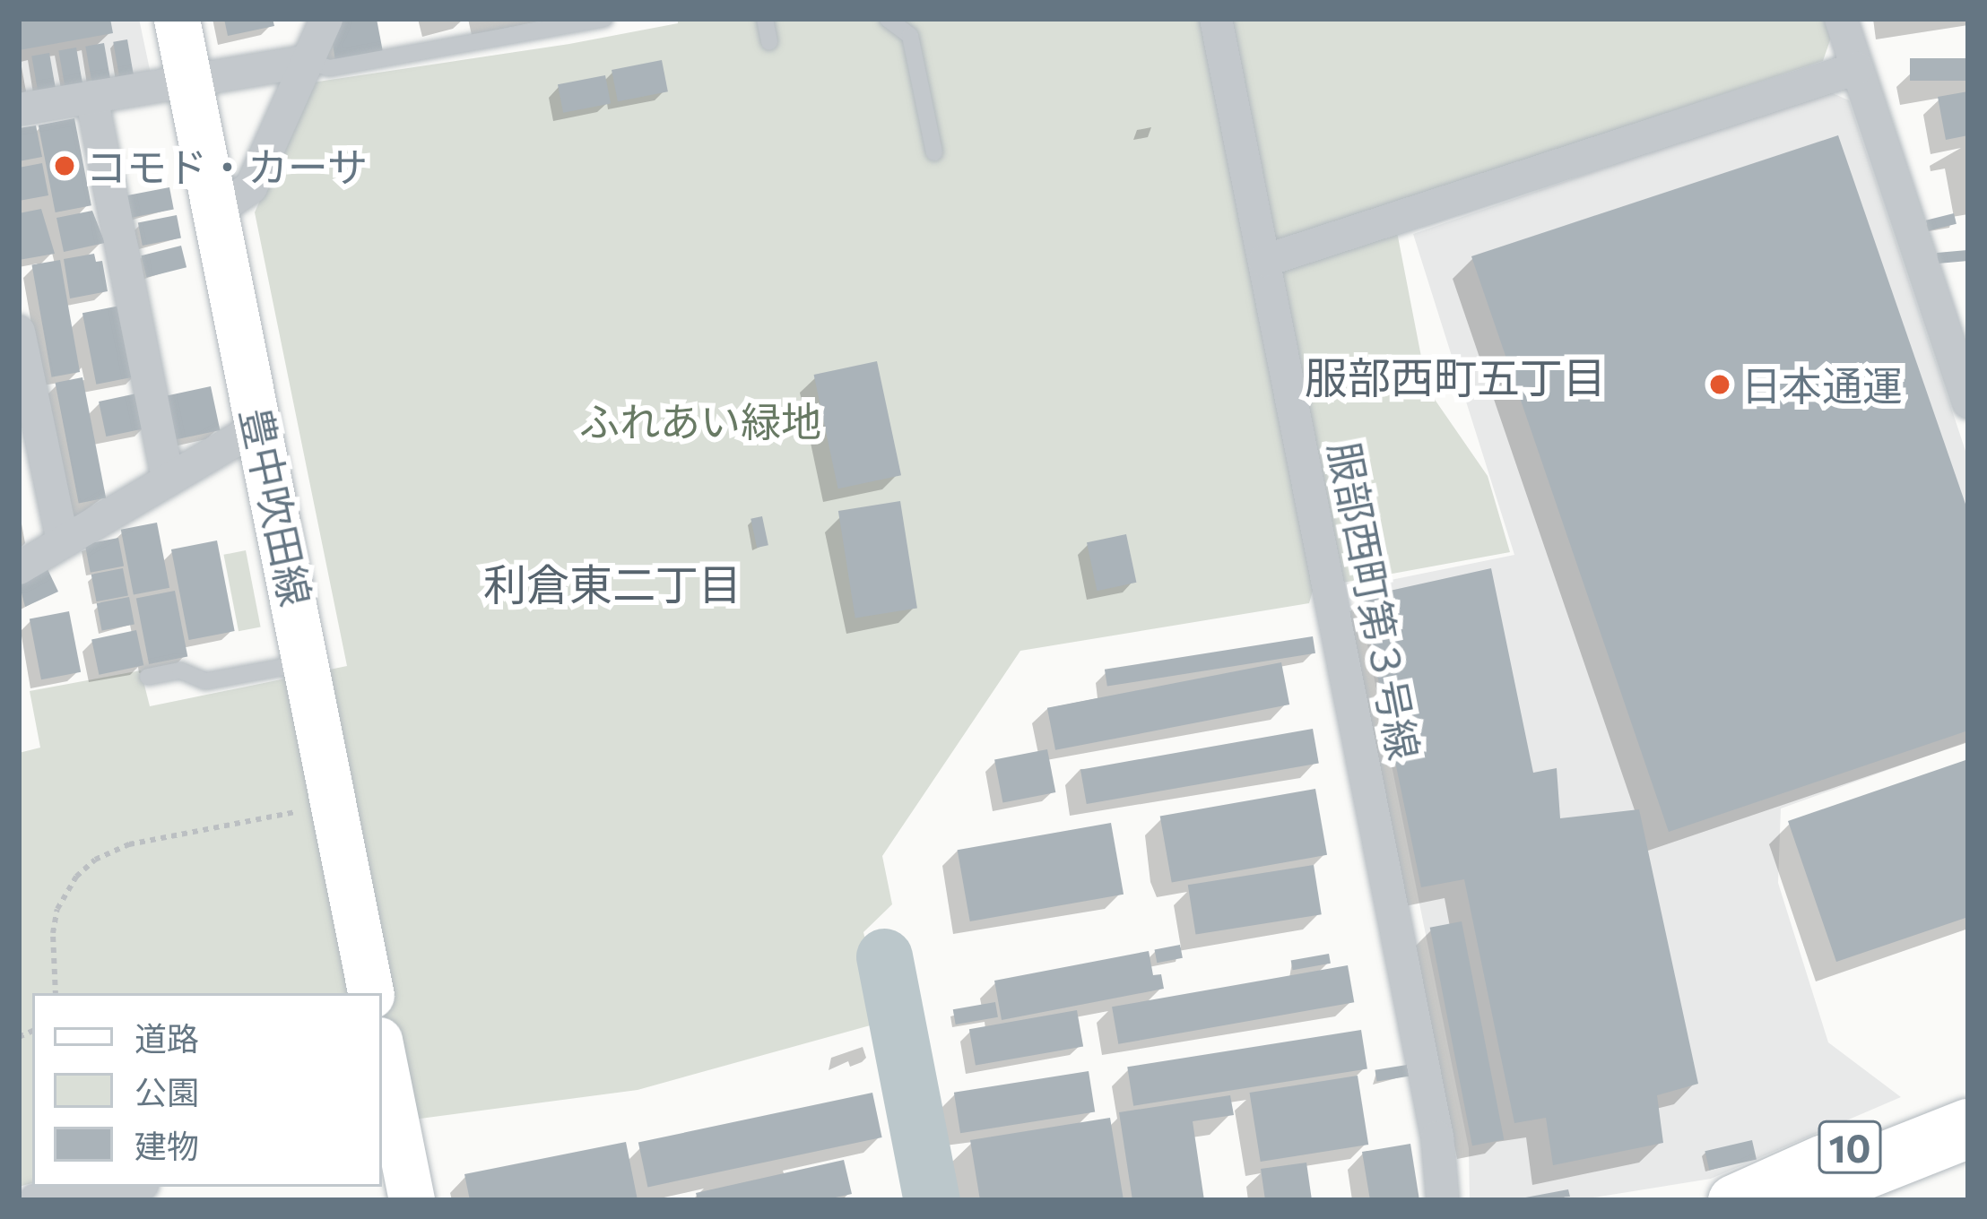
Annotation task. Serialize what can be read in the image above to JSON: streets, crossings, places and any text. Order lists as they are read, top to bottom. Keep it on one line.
{"streets":{"main road":["豊中吹田線","10"],"street":["服部西町第３号線"]},"districts":["服部西町五丁目","利倉東二丁目"],"parks":["ふれあい緑地"],"places":["コモド・カーサ","日本通運"],"legend":["道路","公園","建物"]}
